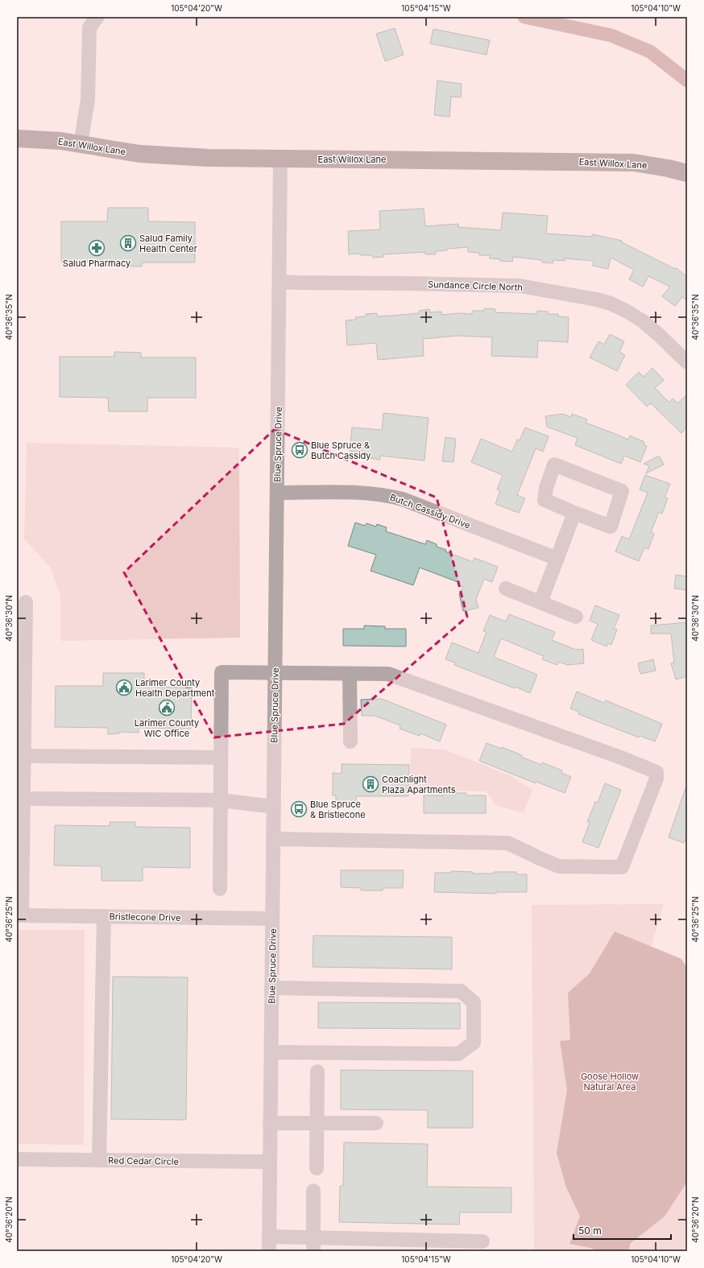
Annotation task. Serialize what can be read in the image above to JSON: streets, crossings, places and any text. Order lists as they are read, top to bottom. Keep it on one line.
{"streets":{"main road":["East Willox Lane"],"street":["Sundance Circle North","Blue Spruce Drive","Butch Cassidy Drive","Bristlecone Drive","Red Cedar Circle"]},"crossings":[["East Willox Lane","Blue Spruce Drive"],["Sundance Circle North","Blue Spruce Drive"],["Blue Spruce Drive","Butch Cassidy Drive"],["Blue Spruce Drive","Bristlecone Drive"],["Blue Spruce Drive","Red Cedar Circle"]],"parks":["Goose Hollow Natural Area"],"places":{"building":["Salud Family Health Center","Coachlight Plaza Apartments"],"pharmacy":["Salud Pharmacy"],"bus stop":["Blue Spruce & Butch Cassidy","Blue Spruce & Bristlecone"],"public building":["Larimer County Health Department","Larimer County WIC Office"]},"scale_bar":"50 m","coordinates":["105°04'20\"W","105°04'15\"W","105°04'10\"W","40°36'35\"N","40°36'30\"N","40°36'25\"N","40°36'20\"N"]}
